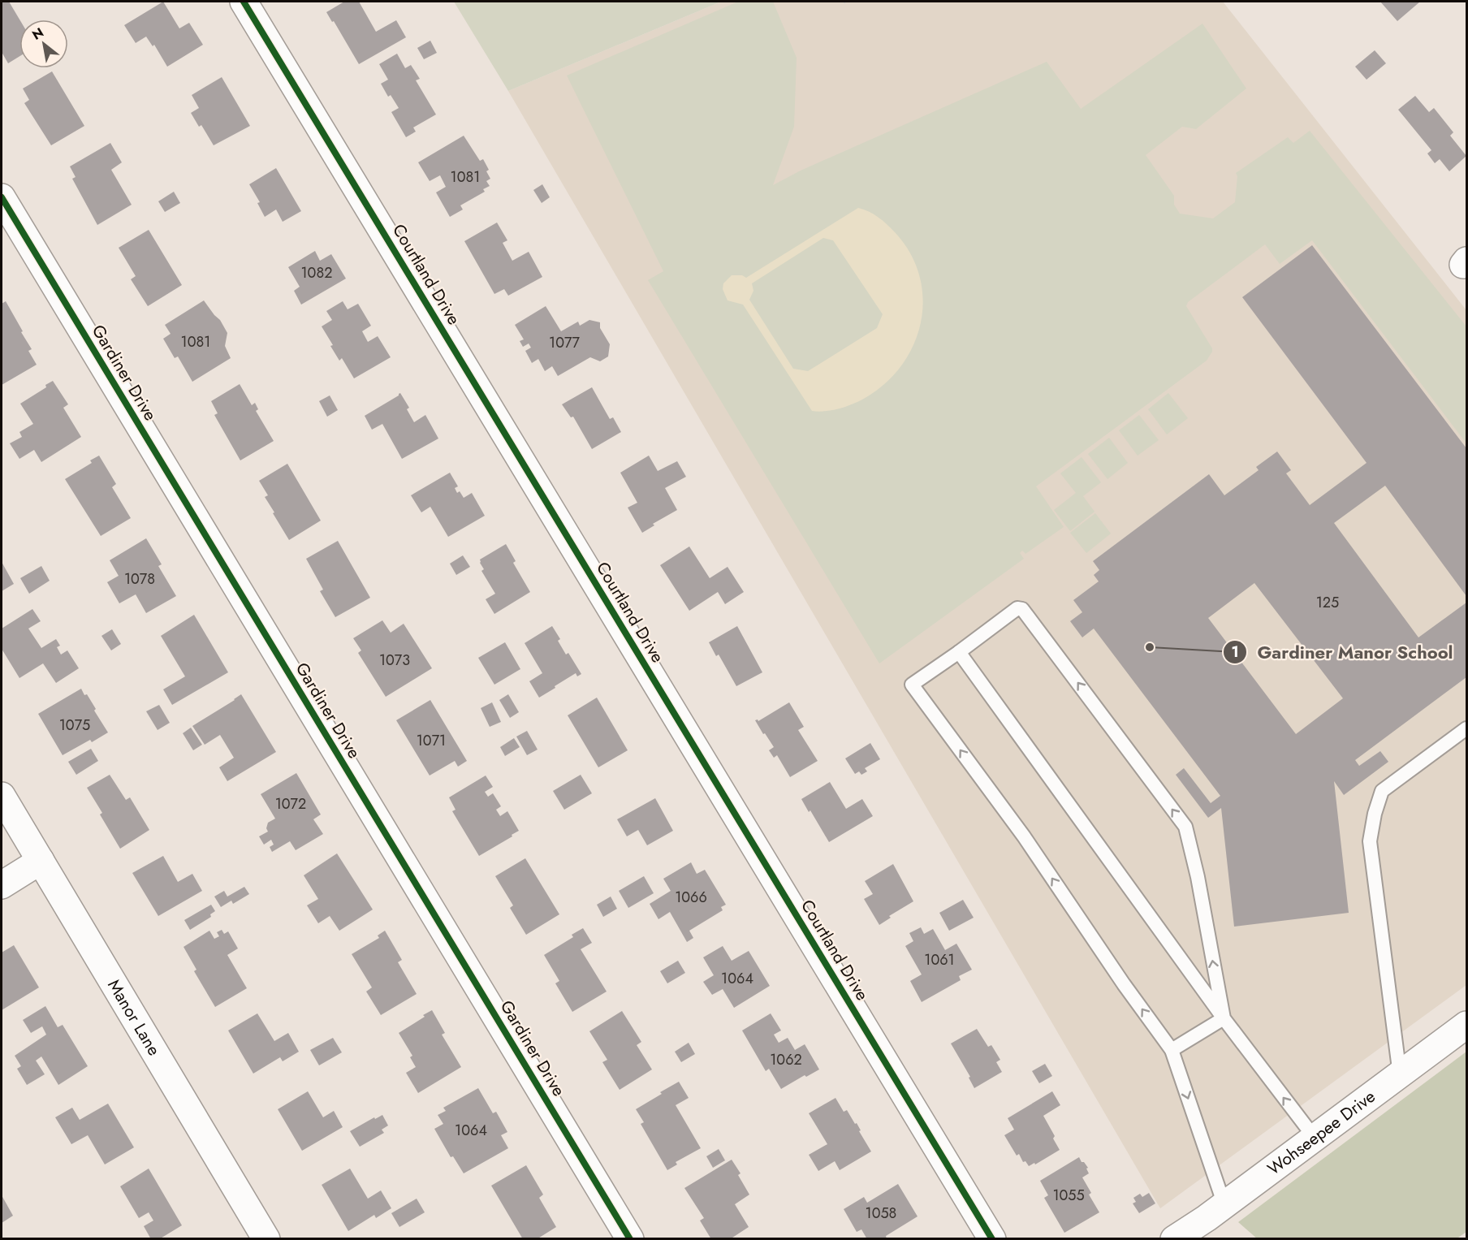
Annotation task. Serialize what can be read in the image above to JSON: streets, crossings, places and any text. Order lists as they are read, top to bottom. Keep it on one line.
{"streets":{"street":["Courtland Drive","Gardiner Drive","Manor Lane","Wohseepee Drive"]},"places":["Gardiner Manor School"],"house_numbers":["1081","1082","1081","1077","1078","125","1073","1075","1071","1072","1066","1061","1064","1062","1064","1055","1058"],"north":"top left"}
